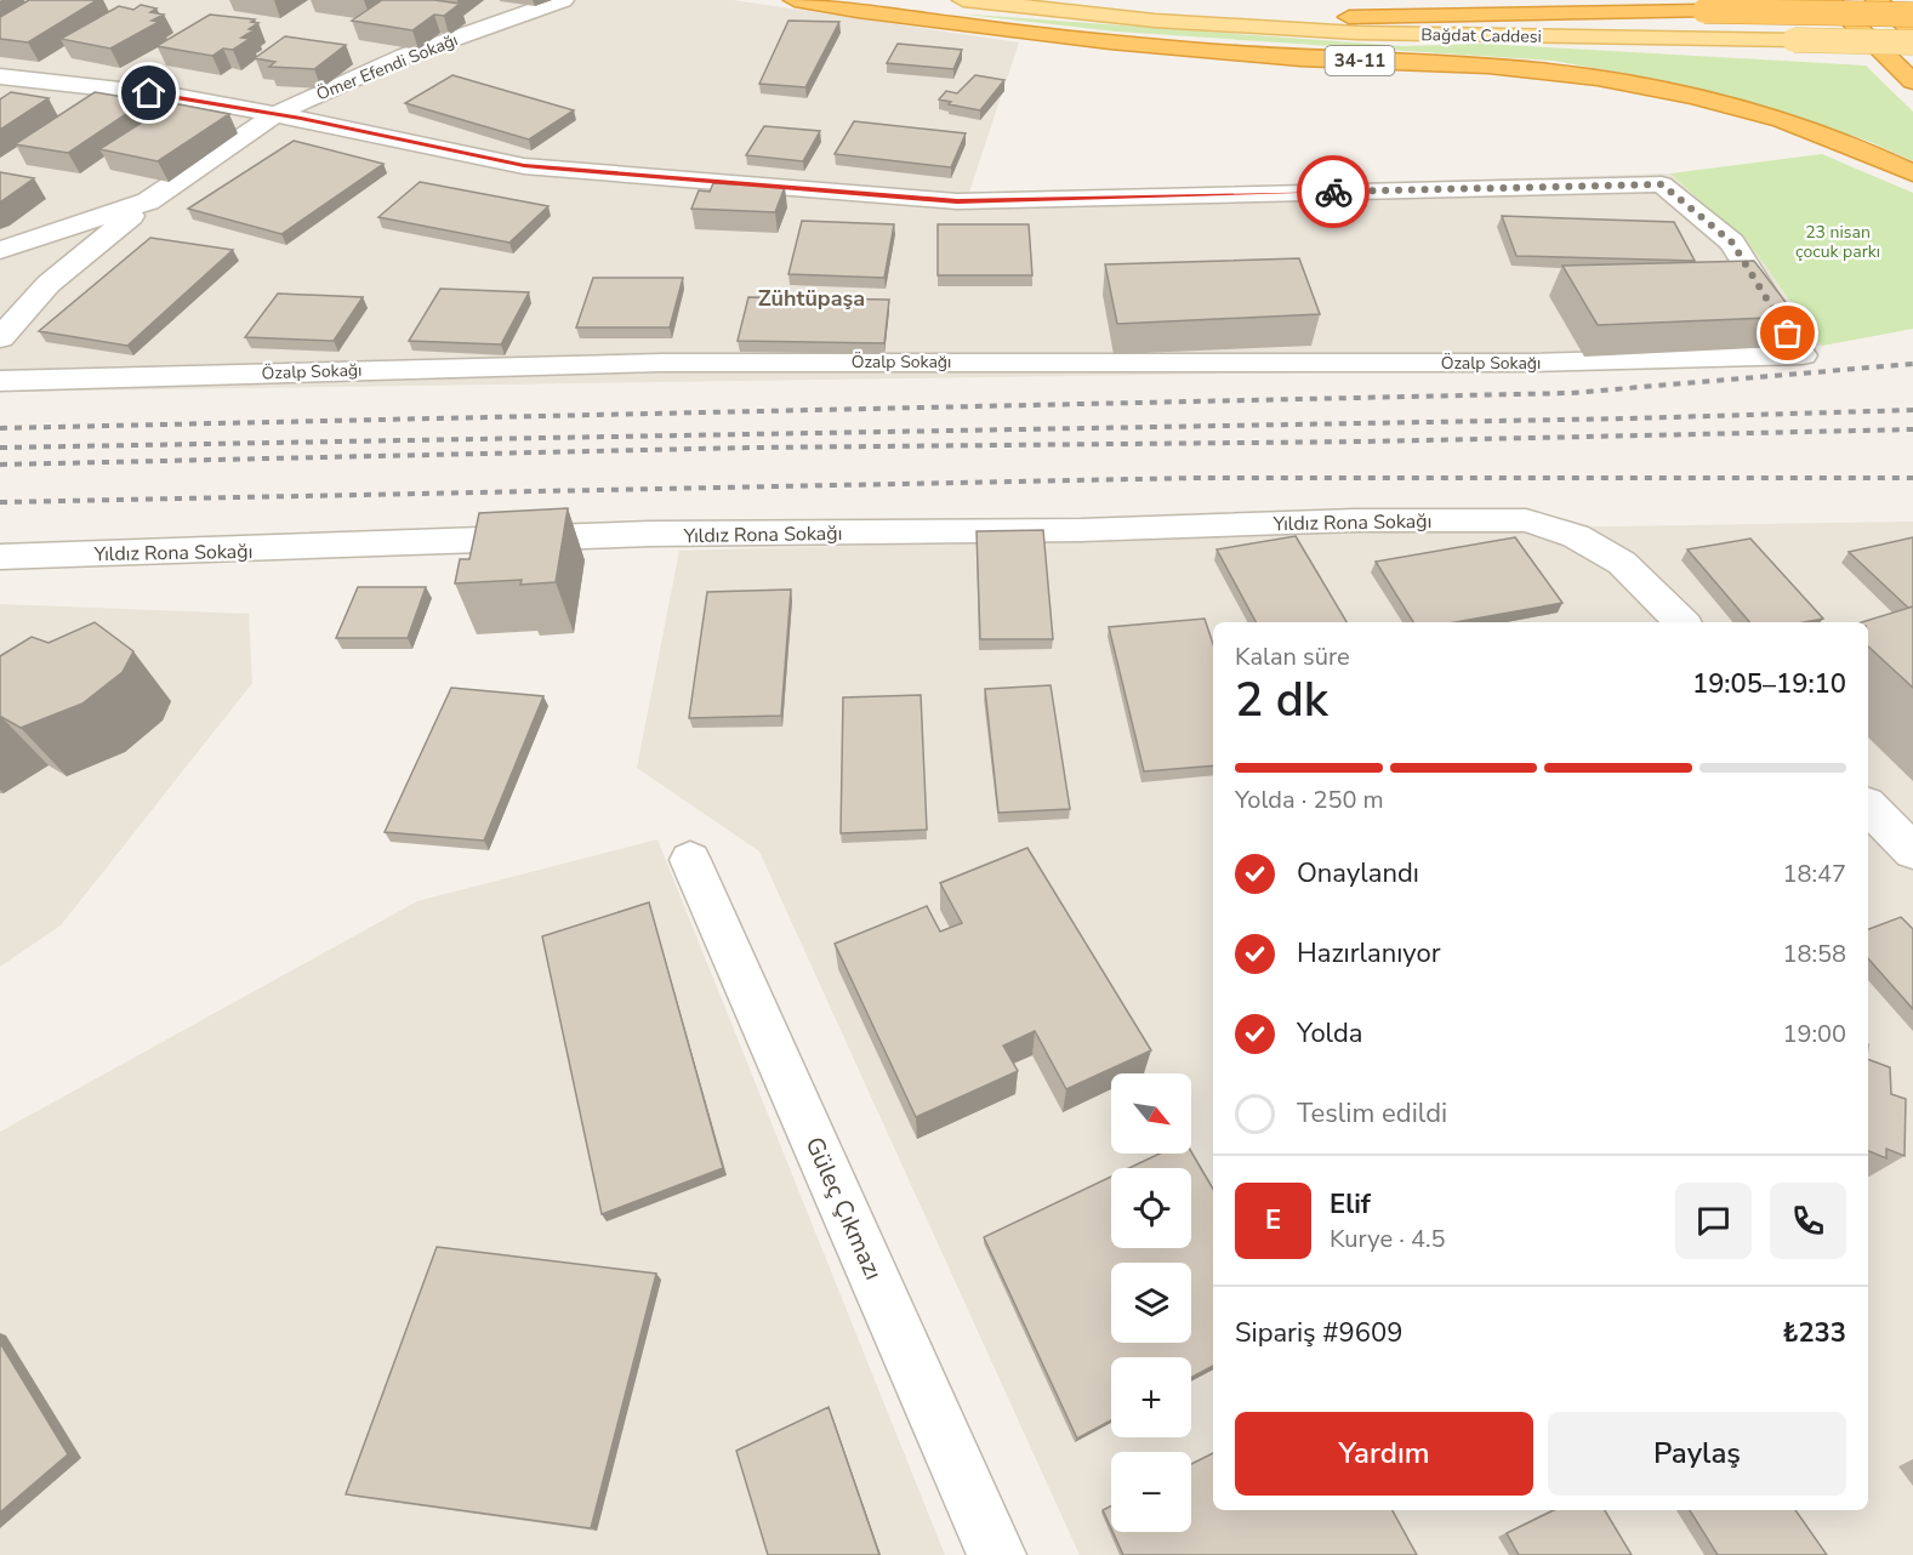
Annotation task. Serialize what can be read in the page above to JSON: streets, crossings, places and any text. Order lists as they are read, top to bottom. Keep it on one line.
{"streets":{"highway":["34-11"],"main road":["Bağdat Caddesi"],"street":["Ömer Efendi Sokağı","Özalp Sokağı","Yıldız Rona Sokağı","Güleç Çıkmazı"]},"crossings":[["Ömer Efendi Sokağı","Özalp Sokağı"]],"districts":["Zühtüpaşa"],"parks":["23 nisan çocuk parkı"],"north":"bottom right","page":{"heading":["2 dk","Kalan süre","19:05–19:10"],"panel":["Elif","Kurye · 4.5","Sipariş #9609","₺233"],"bar":"Yolda · 250 m","list":[["Onaylandı","18:47"],["Hazırlanıyor","18:58"],["Yolda","19:00"],"Teslim edildi"],"map_buttons":["+","−"],"round":"E","buttons":["Yardım","Paylaş"]}}
